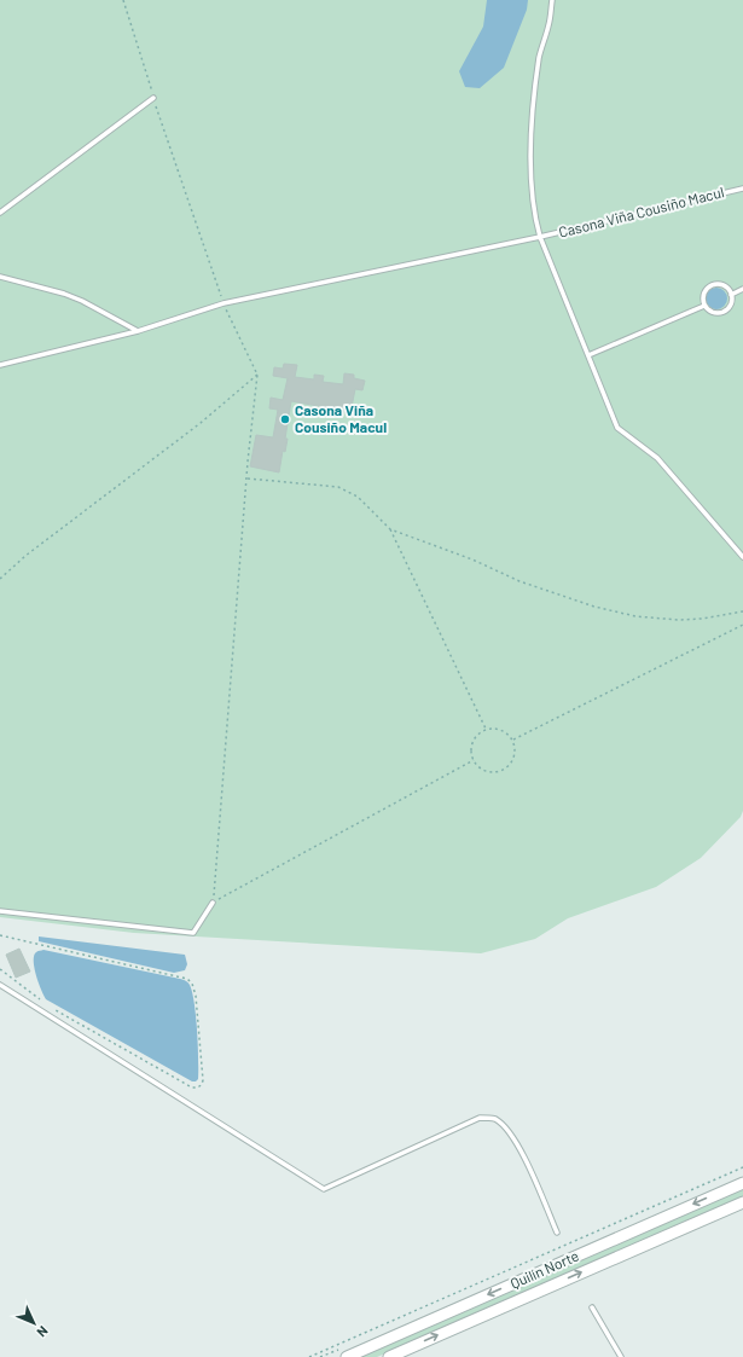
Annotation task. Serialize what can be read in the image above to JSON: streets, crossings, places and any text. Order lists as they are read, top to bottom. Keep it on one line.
{"streets":{"street":["Quilín Norte"],"lane":["Casona Viña Cousiño Macul"]},"places":["Casona Viña Cousiño Macul"],"north":"bottom right"}
